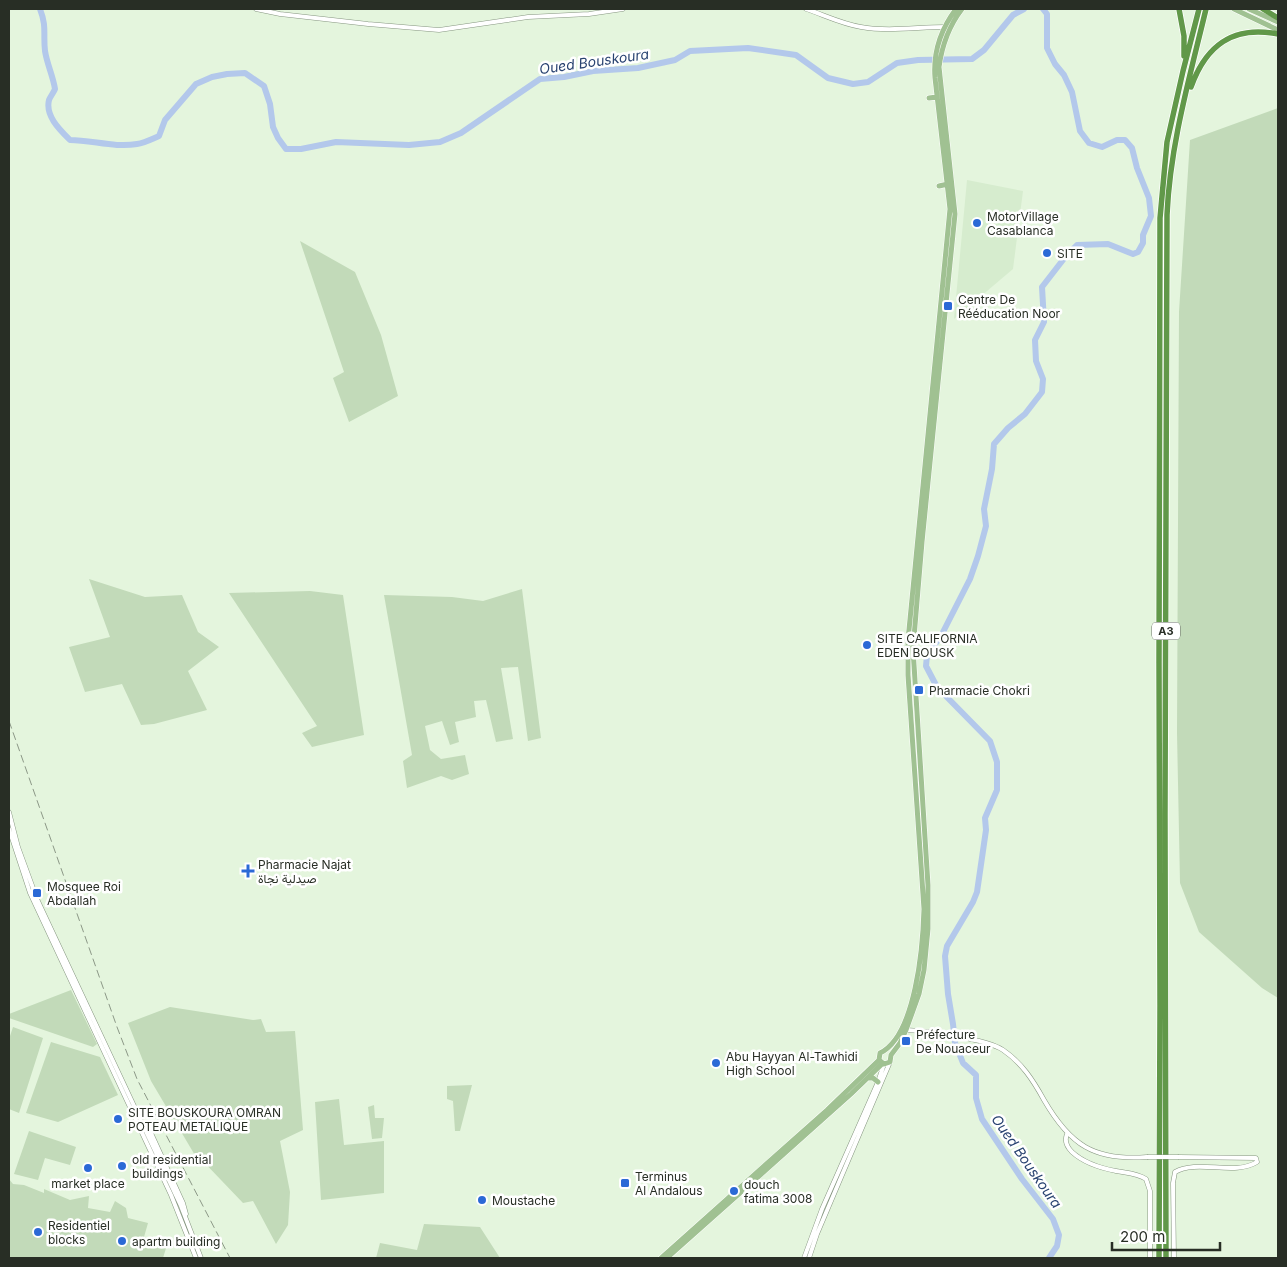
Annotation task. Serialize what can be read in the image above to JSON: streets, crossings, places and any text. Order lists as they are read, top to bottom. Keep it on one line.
{"streets":{"highway":["A3"]},"water":["Oued Bouskoura"],"places":{"other":["MotorVillage Casablanca","SITE","SITE CALIFORNIA EDEN BOUSK","Abu Hayyan Al-Tawhidi High School","SITE BOUSKOURA OMRAN POTEAU METALIQUE","old residential buildings","market place","douch fatima 3008","Moustache","Residentiel blocks","apartm building"],"transit":["Centre De Rééducation Noor","Pharmacie Chokri","Mosquee Roi Abdallah","Préfecture De Nouaceur","Terminus Al Andalous"],"health":["Pharmacie Najat صيدلية نجاة"]},"scale_bar":"200 m"}
